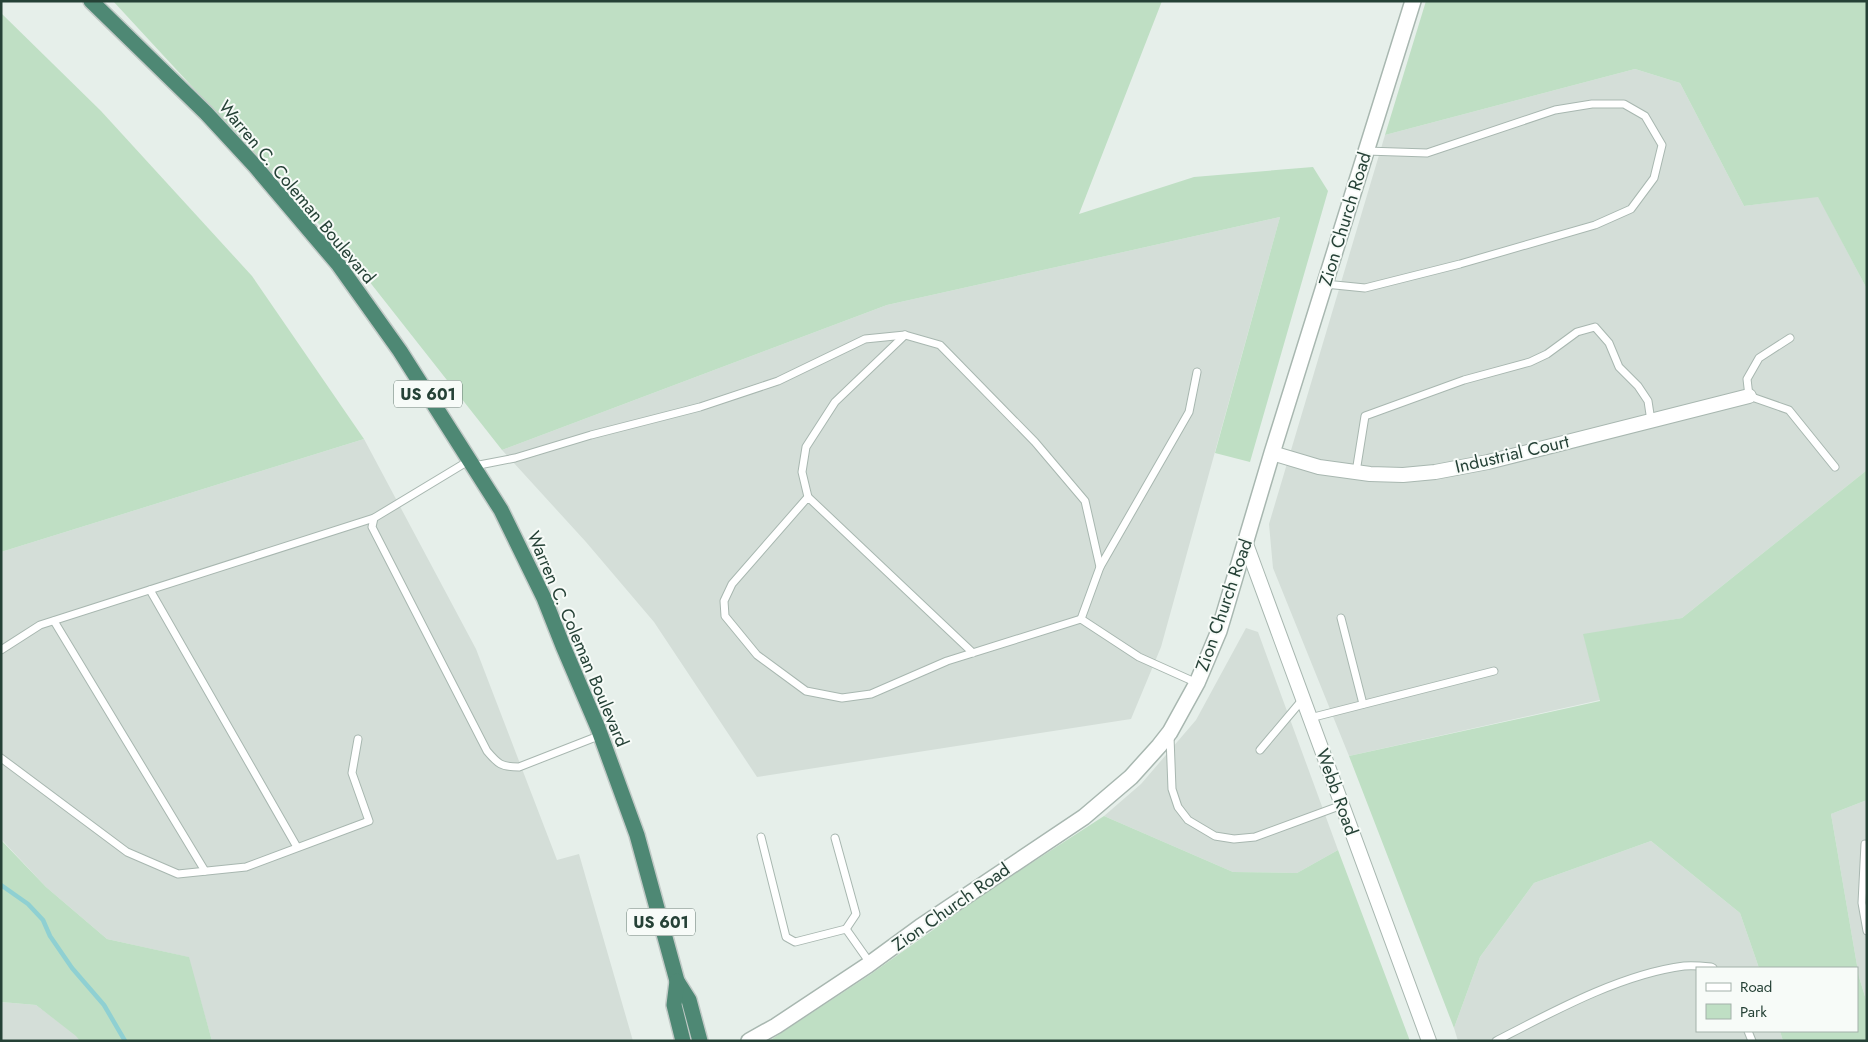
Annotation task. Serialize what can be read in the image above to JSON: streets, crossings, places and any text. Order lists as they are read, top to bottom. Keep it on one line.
{"streets":{"highway":["Warren C. Coleman Boulevard","US 601"],"street":["Zion Church Road","Industrial Court","Webb Road"]},"crossings":[["Zion Church Road","Industrial Court"],["Zion Church Road","Webb Road"]],"legend":["Road","Park"]}
